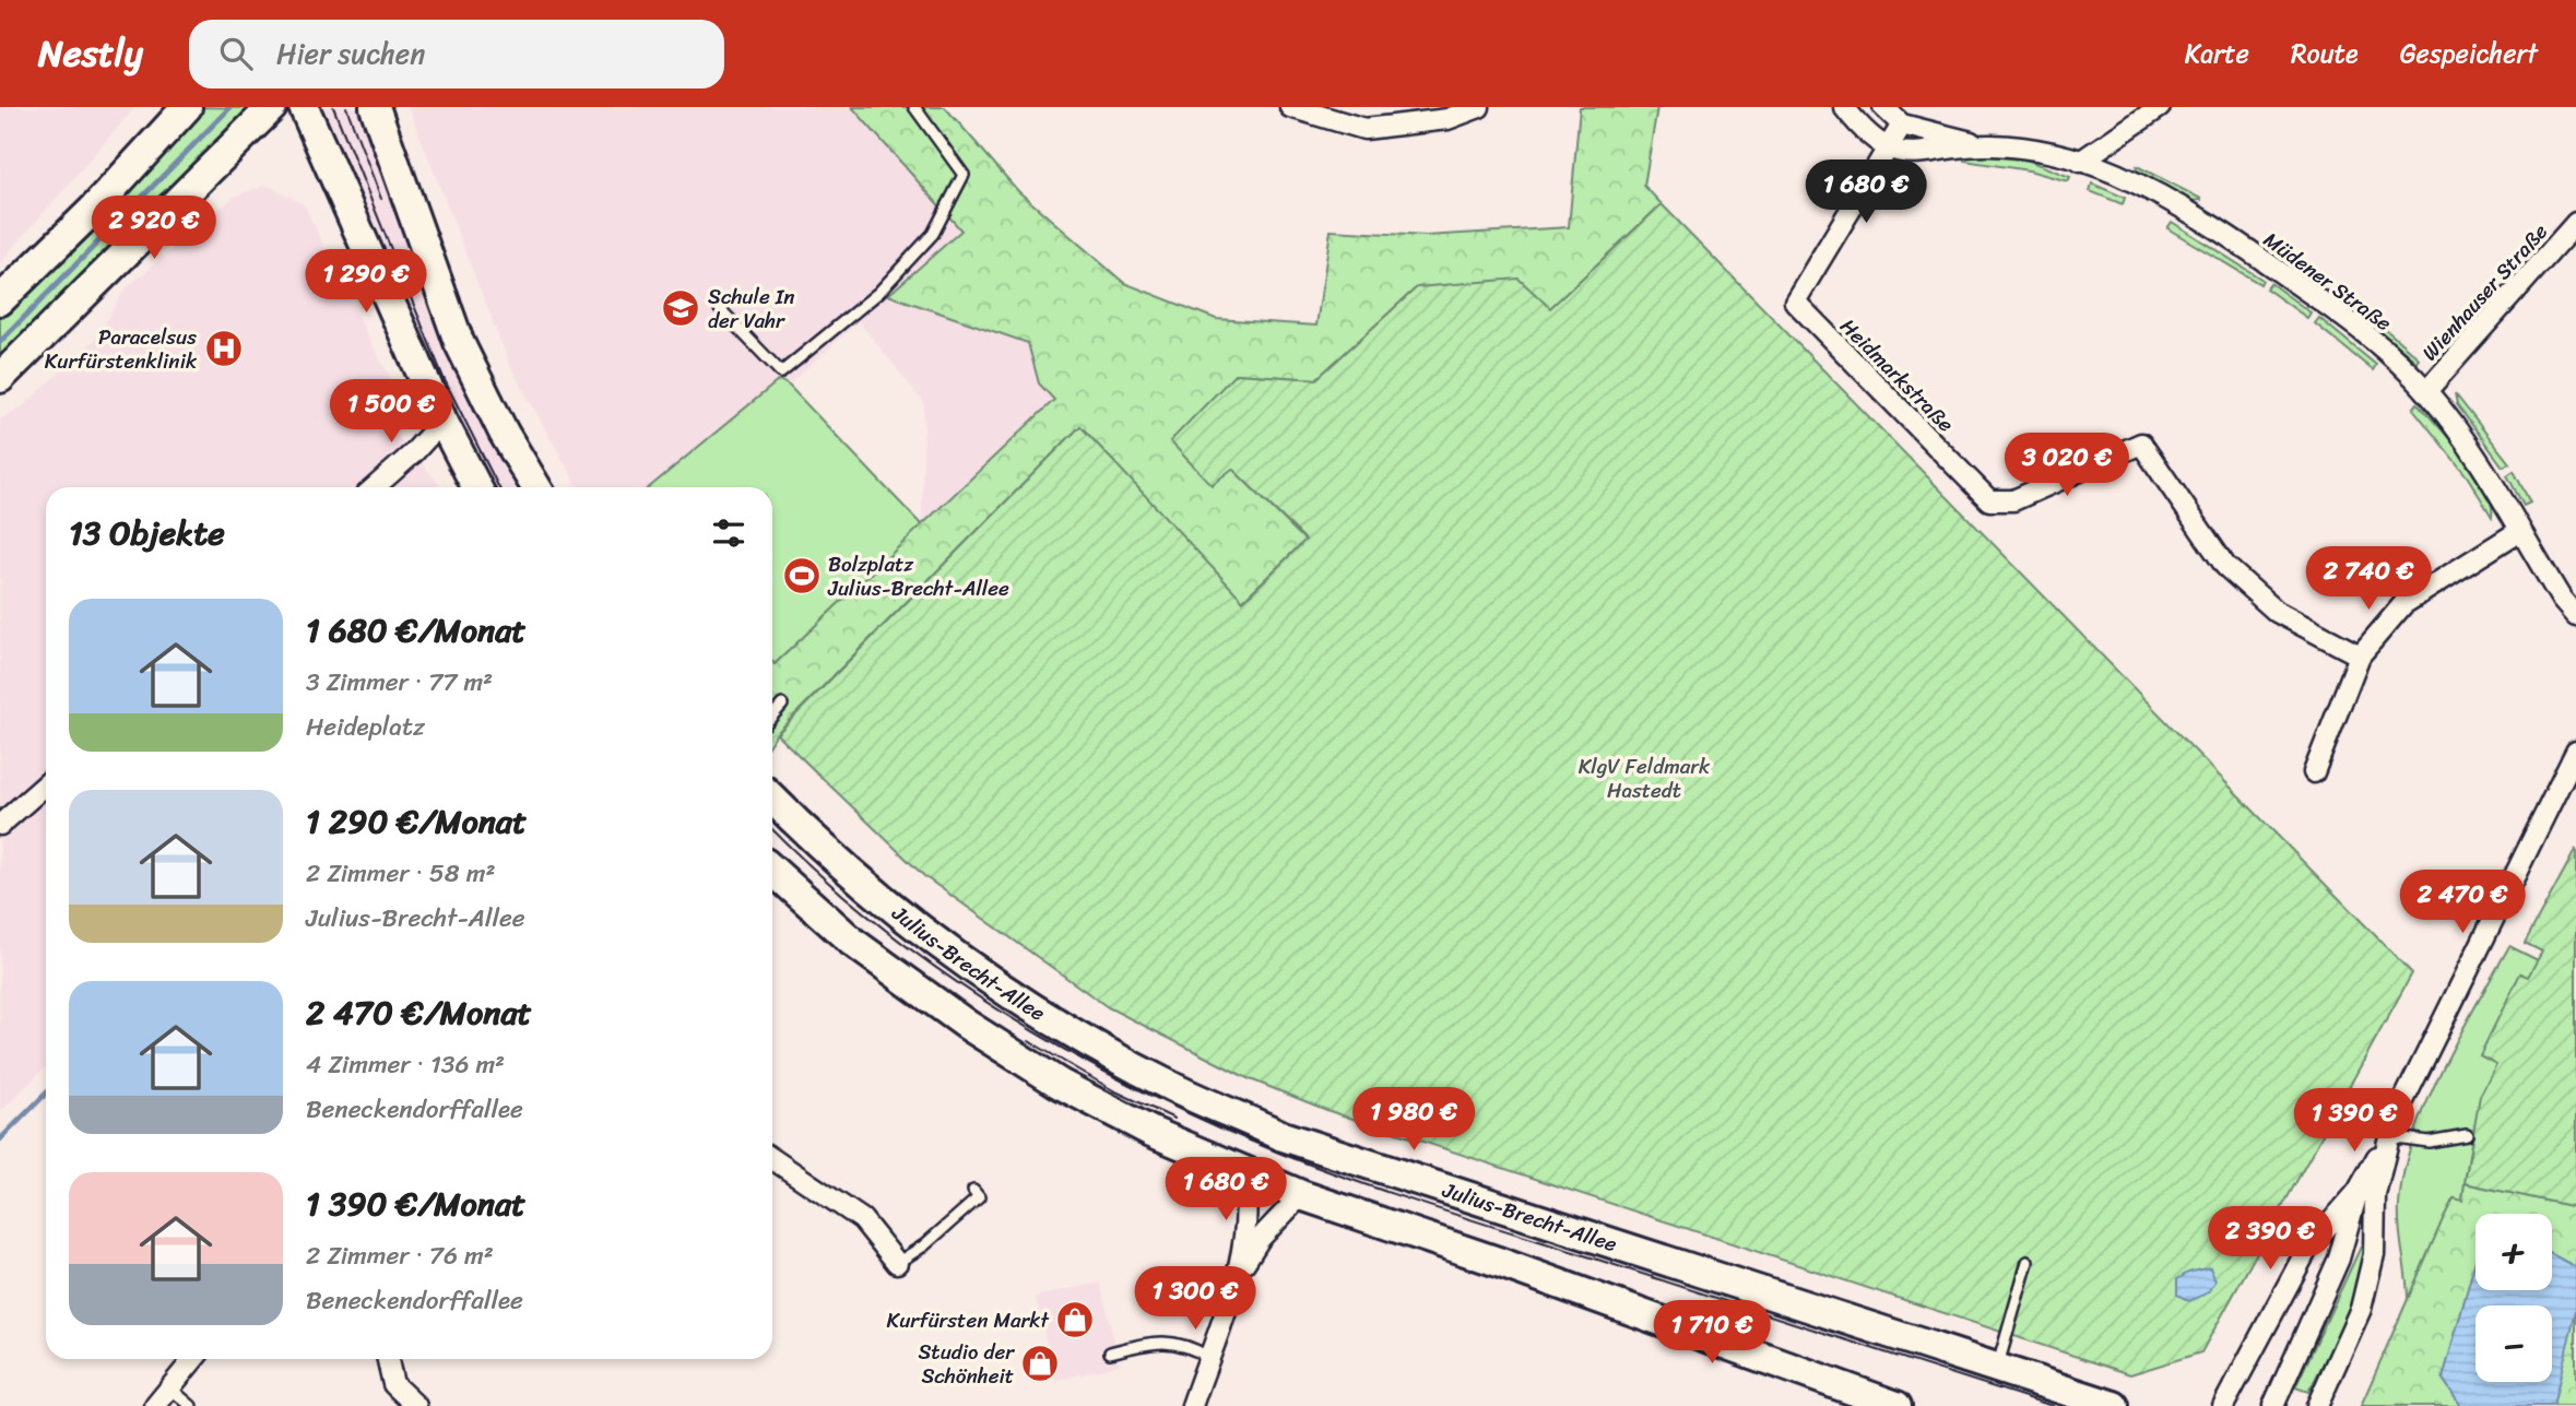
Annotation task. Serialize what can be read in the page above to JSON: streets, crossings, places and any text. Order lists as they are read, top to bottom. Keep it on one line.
{"streets":{"main road":["Julius-Brecht-Allee"],"street":["Müdener Straße","Wienhauser Straße","Heidmarkstraße"]},"crossings":[["Müdener Straße","Wienhauser Straße"],["Müdener Straße","Heidmarkstraße"]],"parks":["KlgV Feldmark Hastedt"],"places":{"school or university":["Schule In der Vahr"],"hospital":["Paracelsus Kurfürstenklinik"],"sports":["Bolzplatz Julius-Brecht-Allee"],"shop":["Kurfürsten Markt","Studio der Schönheit"]},"page":{"header":"Nestly","search":"Hier suchen","nav":["Karte","Route","Gespeichert"],"price":["1 680 €","2 920 €","1 290 €","1 500 €","3 020 €","2 740 €","2 470 €","1 980 €","1 390 €","1 680 €","2 390 €","1 300 €","1 710 €"],"heading":"13 Objekte","list":[{"name":"1 680 €/Monat","note":"3 Zimmer · 77 m² · Heideplatz"},{"name":"1 290 €/Monat","note":"2 Zimmer · 58 m² · Julius-Brecht-Allee"},{"name":"2 470 €/Monat","note":"4 Zimmer · 136 m² · Beneckendorffallee"},{"name":"1 390 €/Monat","note":"2 Zimmer · 76 m² · Beneckendorffallee"}],"map_buttons":["+","−"]}}
